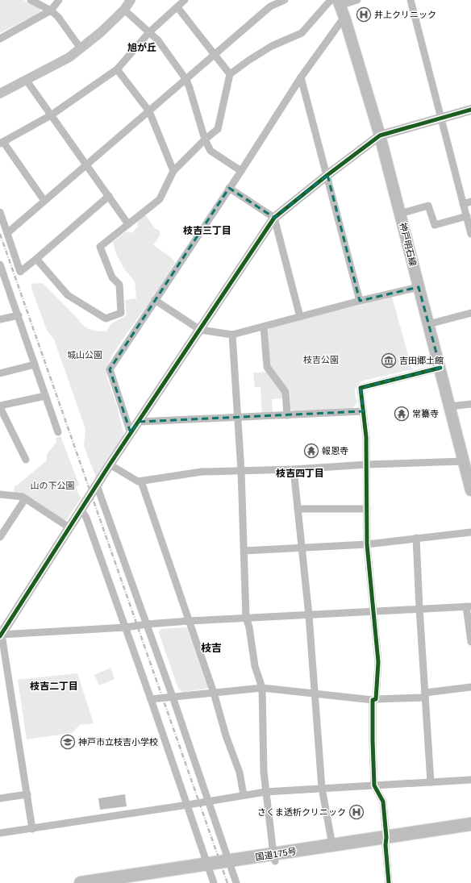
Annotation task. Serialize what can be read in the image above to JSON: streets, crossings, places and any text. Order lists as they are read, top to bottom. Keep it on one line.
{"streets":{"highway":["国道175号"],"main road":["神戸明石線"]},"districts":["旭が丘","枝吉三丁目","枝吉四丁目","枝吉","枝吉二丁目"],"parks":["城山公園","枝吉公園","山の下公園"],"places":{"hospital":["井上クリニック","さくま透析クリニック"],"museum":["吉田郷土館"],"temple":["常纂寺","報恩寺"],"school or university":["神戸市立枝吉小学校"]}}
